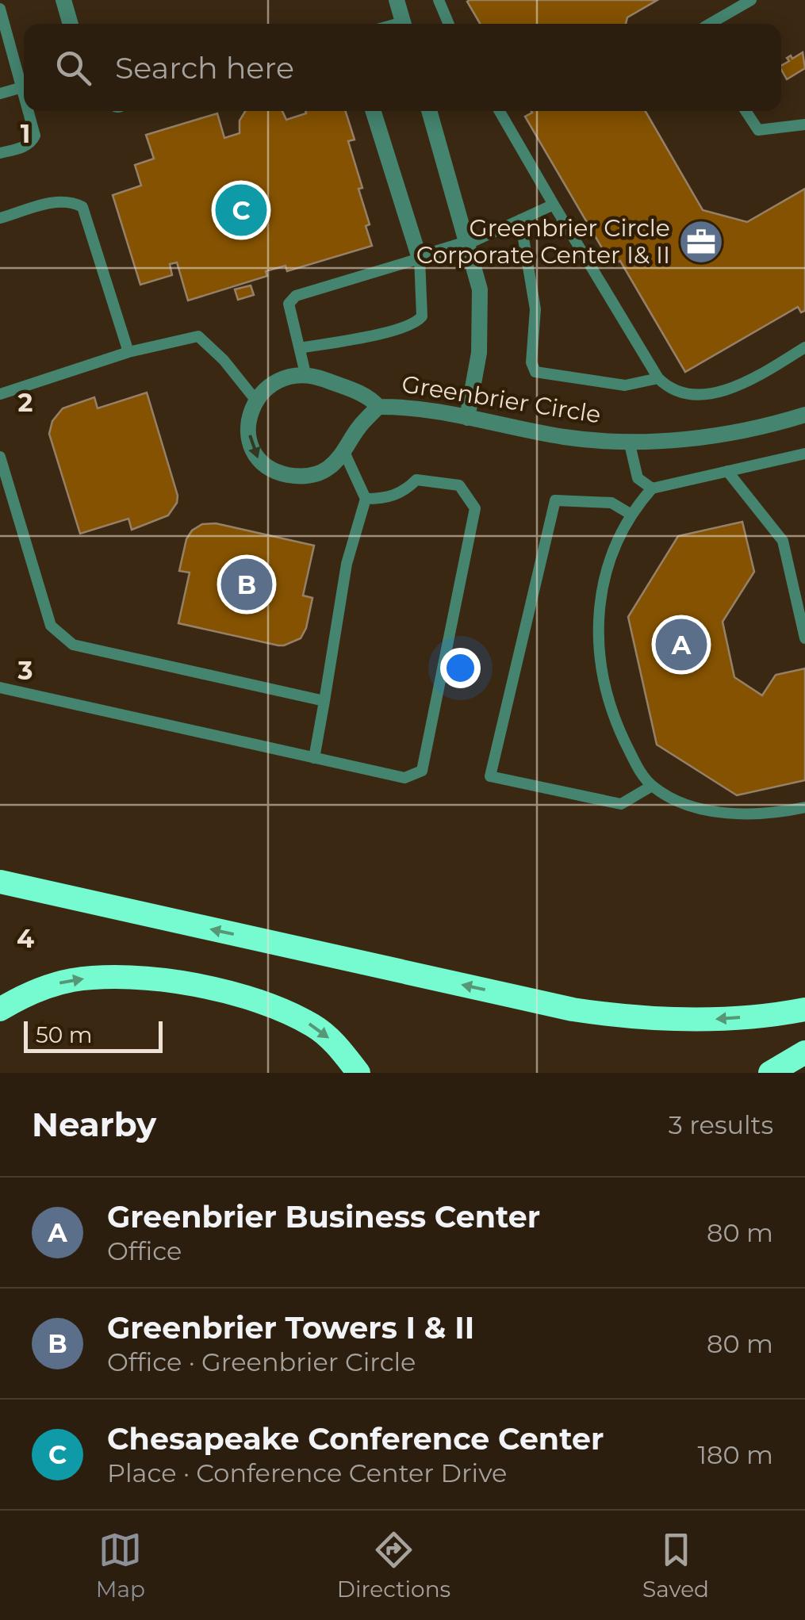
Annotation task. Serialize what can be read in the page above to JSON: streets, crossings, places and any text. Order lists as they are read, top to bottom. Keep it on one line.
{"streets":{"street":["Greenbrier Circle"]},"places":{"office":["Greenbrier Circle Corporate Center I& II"]},"scale_bar":"50 m","page":{"search":"Search here","pins":["C","B","A"],"scale":"50 m","heading":["Nearby","3 results"],"list":[{"mark":"A","name":"Greenbrier Business Center","note":"Office","value":"80 m"},{"mark":"B","name":"Greenbrier Towers I & II","note":"Office · Greenbrier Circle","value":"80 m"},{"mark":"C","name":"Chesapeake Conference Center","note":"Place · Conference Center Drive","value":"180 m"}],"nav":["Map","Directions","Saved"]},"grid":{"rows":["1","2","3","4"]}}
